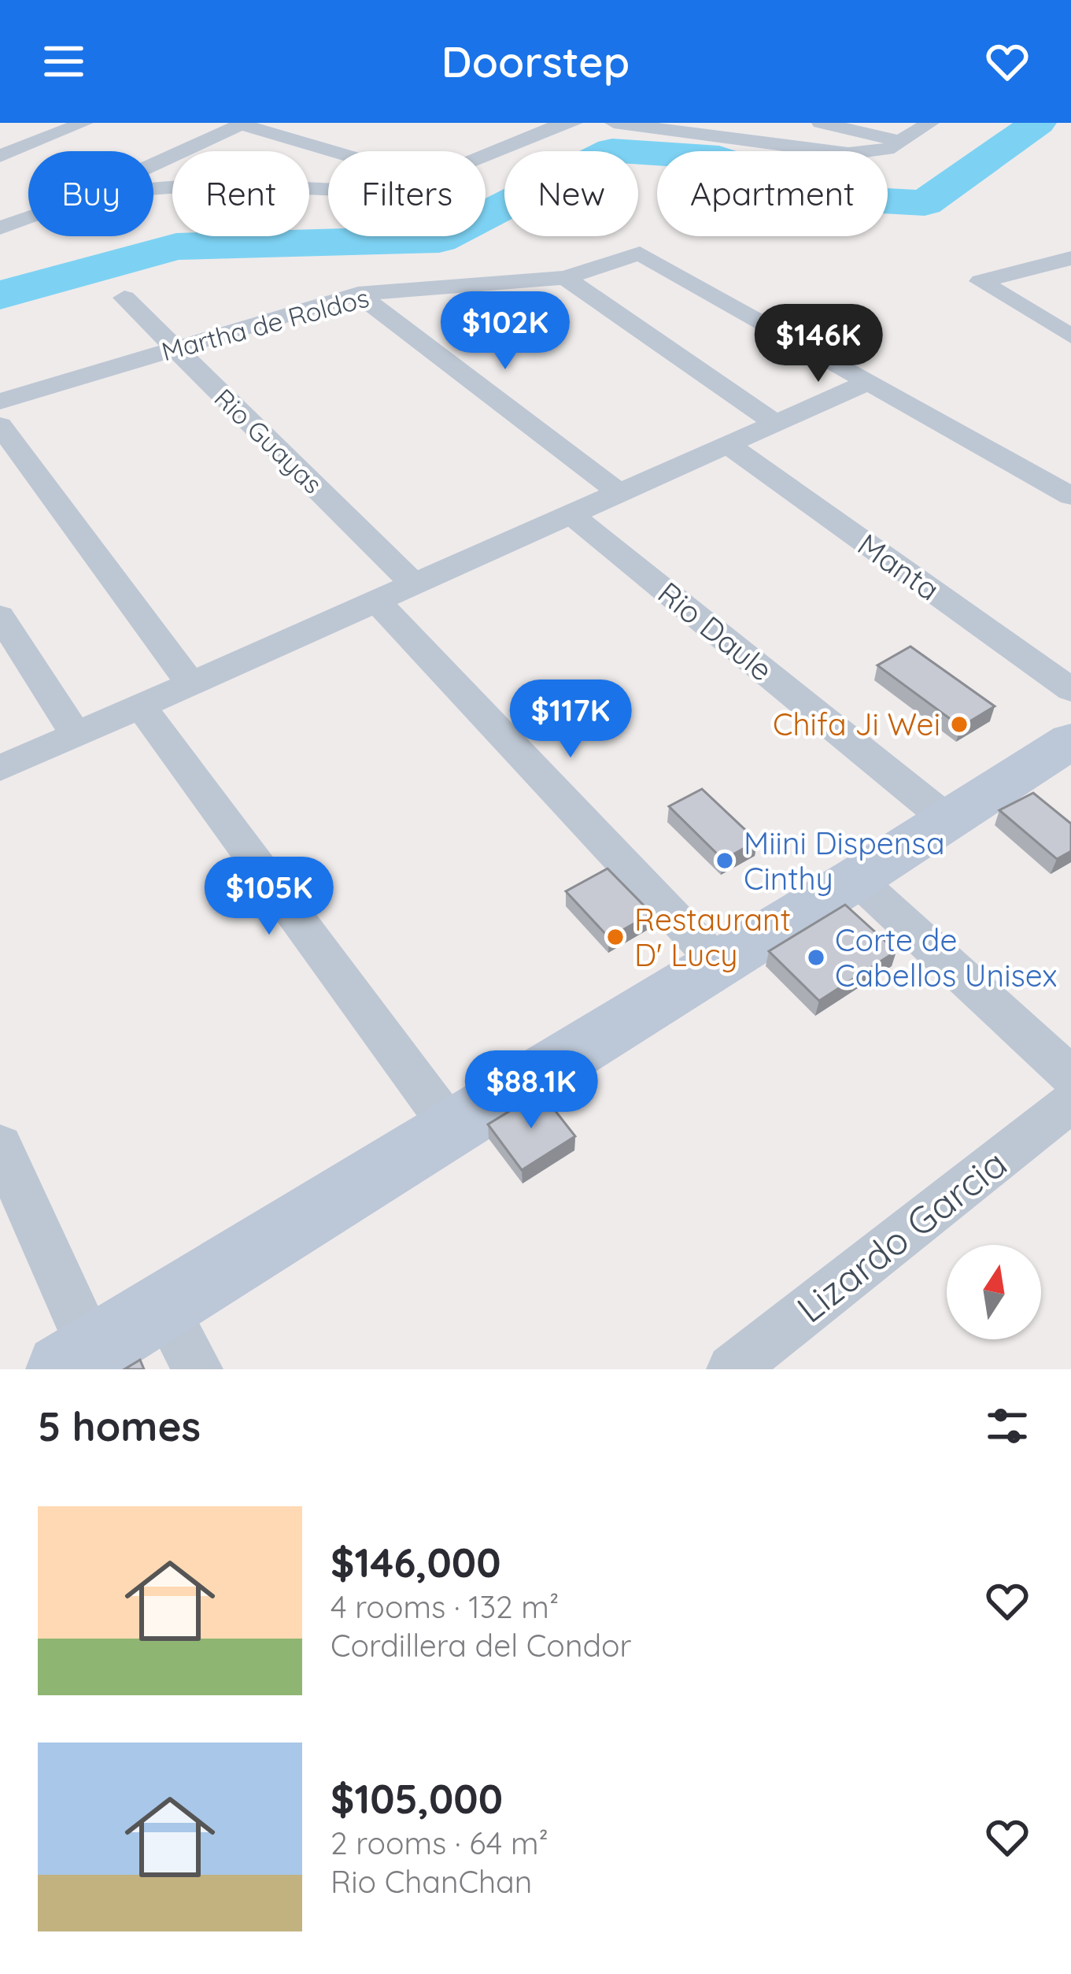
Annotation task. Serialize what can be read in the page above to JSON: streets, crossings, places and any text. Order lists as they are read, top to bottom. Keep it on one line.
{"streets":{"street":["Martha de Roldos","Rio Guayas","Manta","Rio Daule","Lizardo Garcia"]},"crossings":[["Martha de Roldos","Rio Guayas"]],"places":["Chifa Ji Wei","Miini Dispensa Cinthy","Restaurant D' Lucy","Corte de Cabellos Unisex"],"north":"top","page":{"header":"Doorstep","chip":["Buy","Rent","Filters","New","Apartment"],"price":["$102K","$146K","$117K","$105K","$88.1K"],"heading":"5 homes","list":[{"name":"$146,000","note":"4 rooms · 132 m² · Cordillera del Condor"},{"name":"$105,000","note":"2 rooms · 64 m² · Rio ChanChan"}]}}
